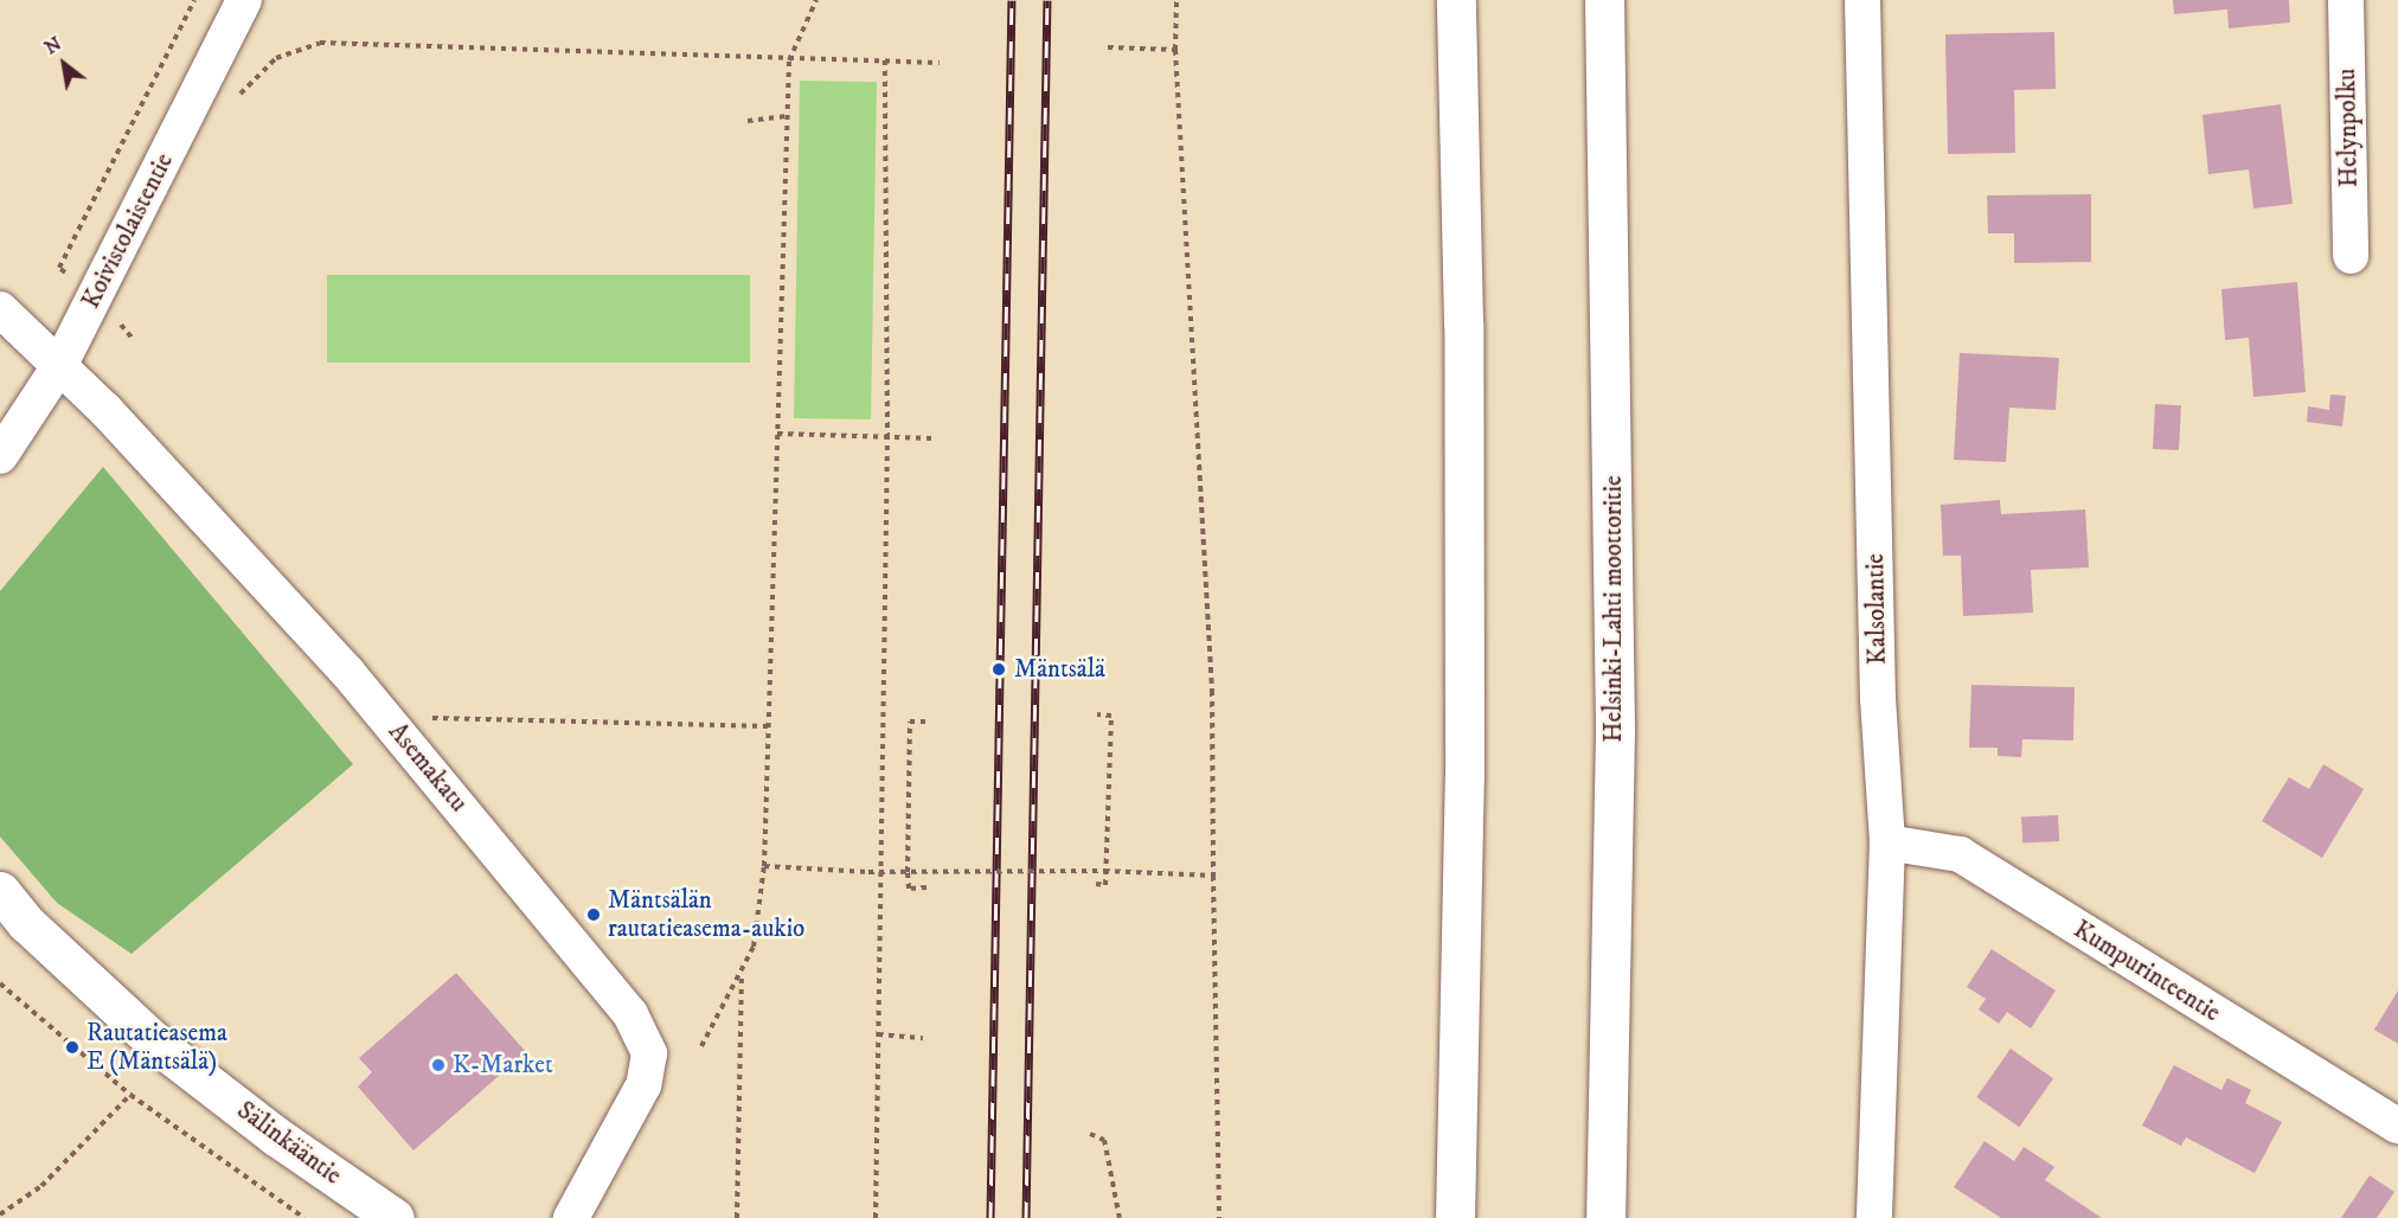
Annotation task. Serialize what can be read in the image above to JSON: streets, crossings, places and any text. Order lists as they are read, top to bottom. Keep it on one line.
{"streets":{"main road":["Helsinki-Lahti moottoritie","Sälinkääntie"],"street":["Helynpolku","Koivistolaistentie","Kalsolantie","Asemakatu","Kumpurinteentie"]},"crossings":[["Koivistolaistentie","Asemakatu"],["Kalsolantie","Kumpurinteentie"]],"places":["Mäntsälä","Mäntsälän rautatieasema-aukio","Rautatieasema E (Mäntsälä)","K-Market"],"north":"top left"}
